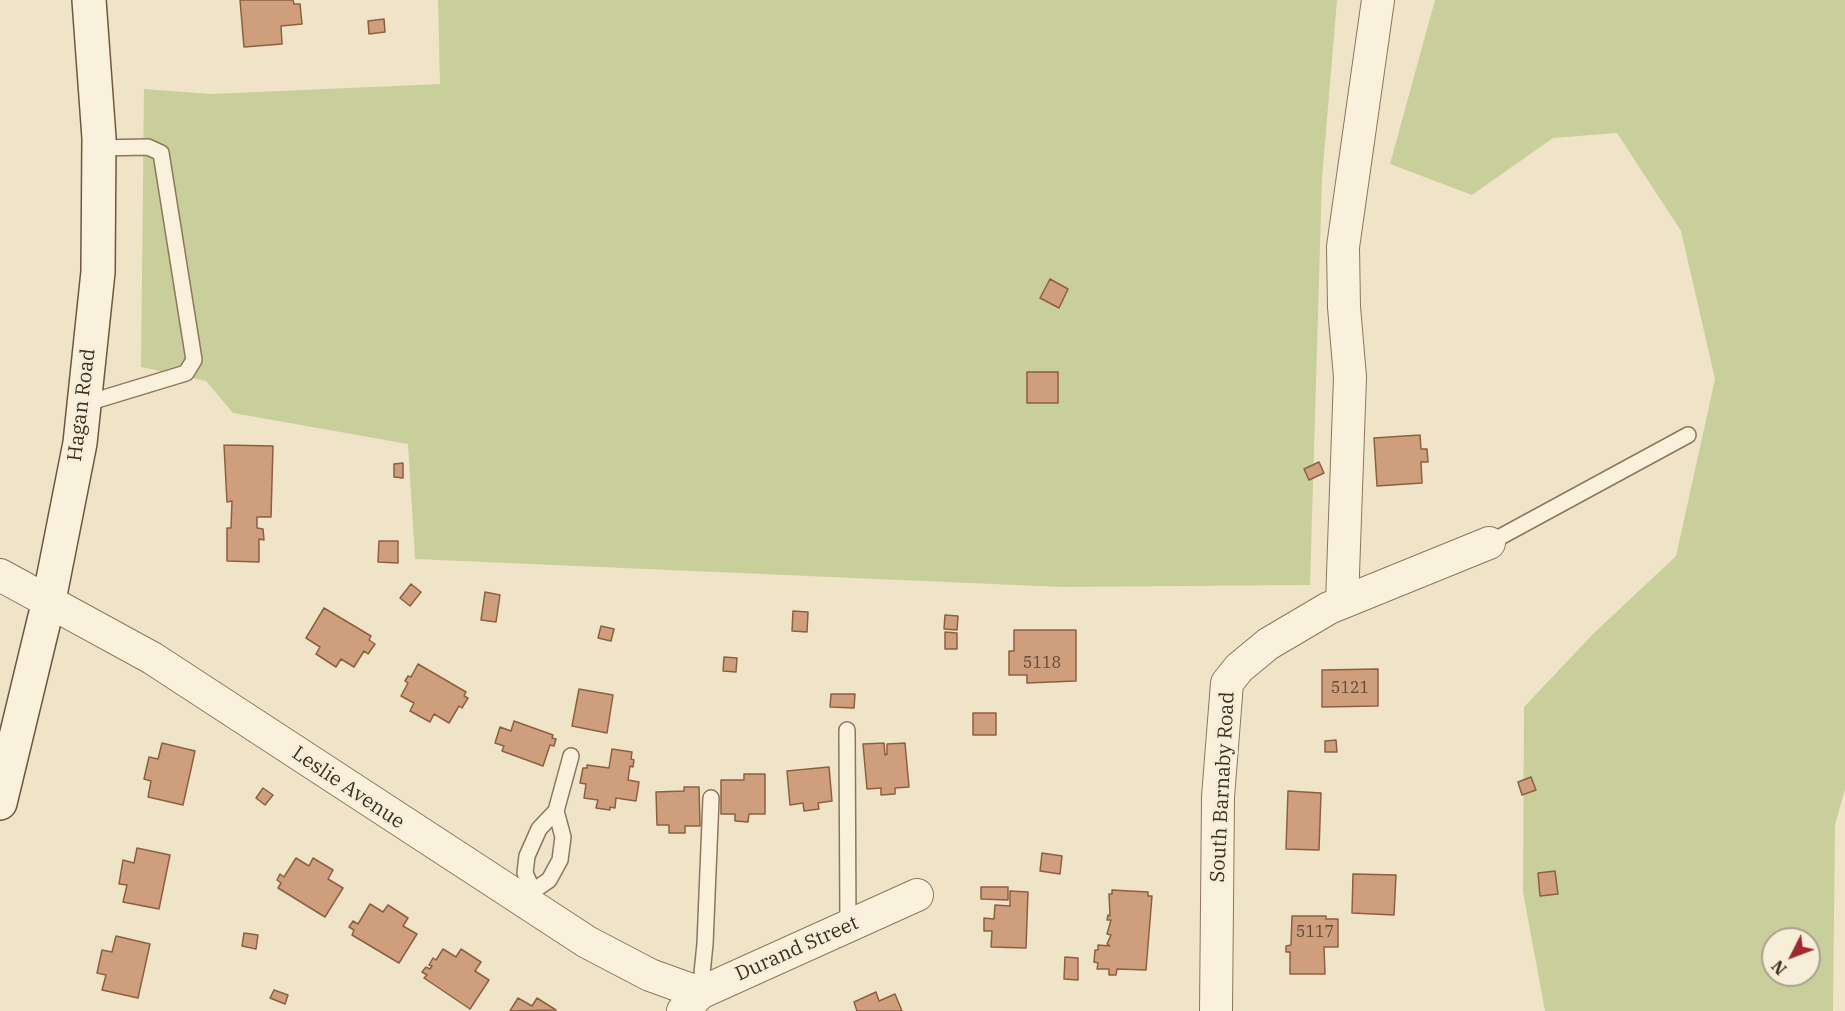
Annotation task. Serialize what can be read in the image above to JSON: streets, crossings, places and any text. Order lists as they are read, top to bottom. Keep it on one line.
{"streets":{"street":["Hagan Road","South Barnaby Road","Leslie Avenue","Durand Street"]},"crossings":[["Hagan Road","Leslie Avenue"],["Leslie Avenue","Durand Street"]],"house_numbers":["5118","5121","5117"],"north":"bottom left"}
